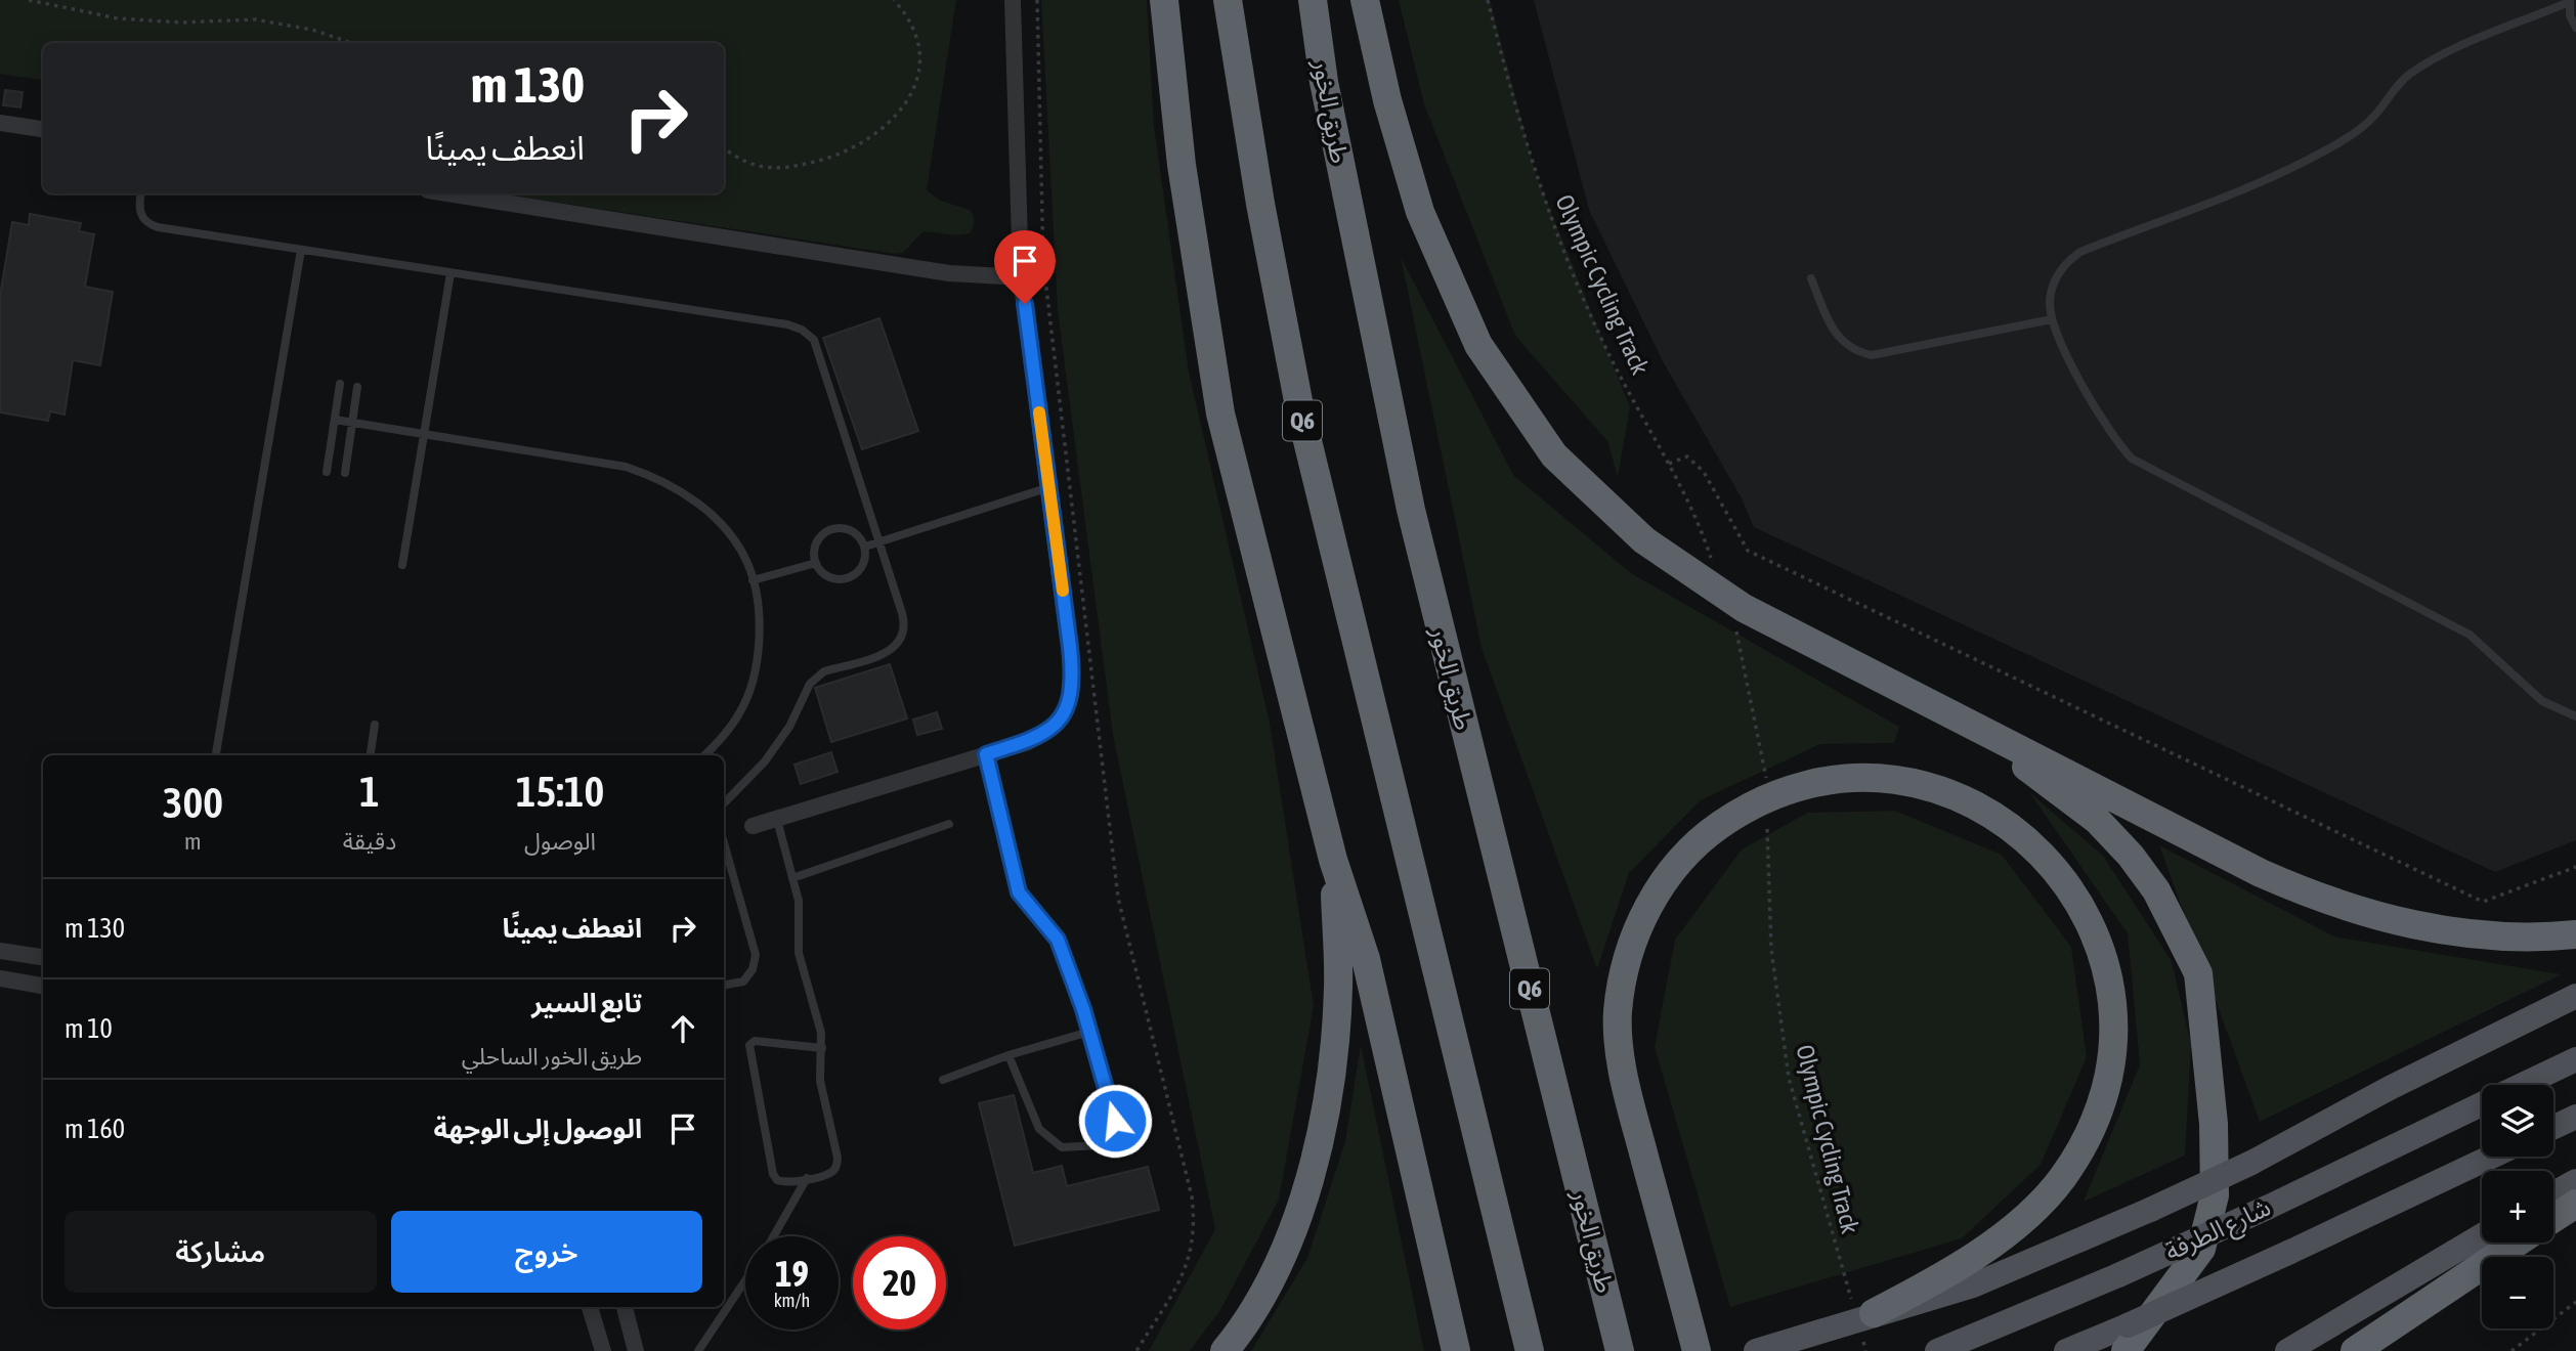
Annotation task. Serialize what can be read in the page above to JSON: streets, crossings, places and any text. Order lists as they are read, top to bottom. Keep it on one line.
{"streets":{"highway":["طريق الخور","Q6"],"main road":["شارع الطرفة"],"path":["Olympic Cycling Track"]},"page":{"turn":["130 m","انعطف يمينًا"],"eta":["15:10","الوصول","1","دقيقة","300","m"],"list":[{"name":"انعطف يمينًا","value":"130 m"},{"name":"تابع السير","note":"طريق الخور الساحلي","value":"10 m"},{"name":"الوصول إلى الوجهة","value":"160 m"}],"map_buttons":["+","−"],"buttons":["خروج","مشاركة"],"speed":"19 km/h","limit":"20"}}
